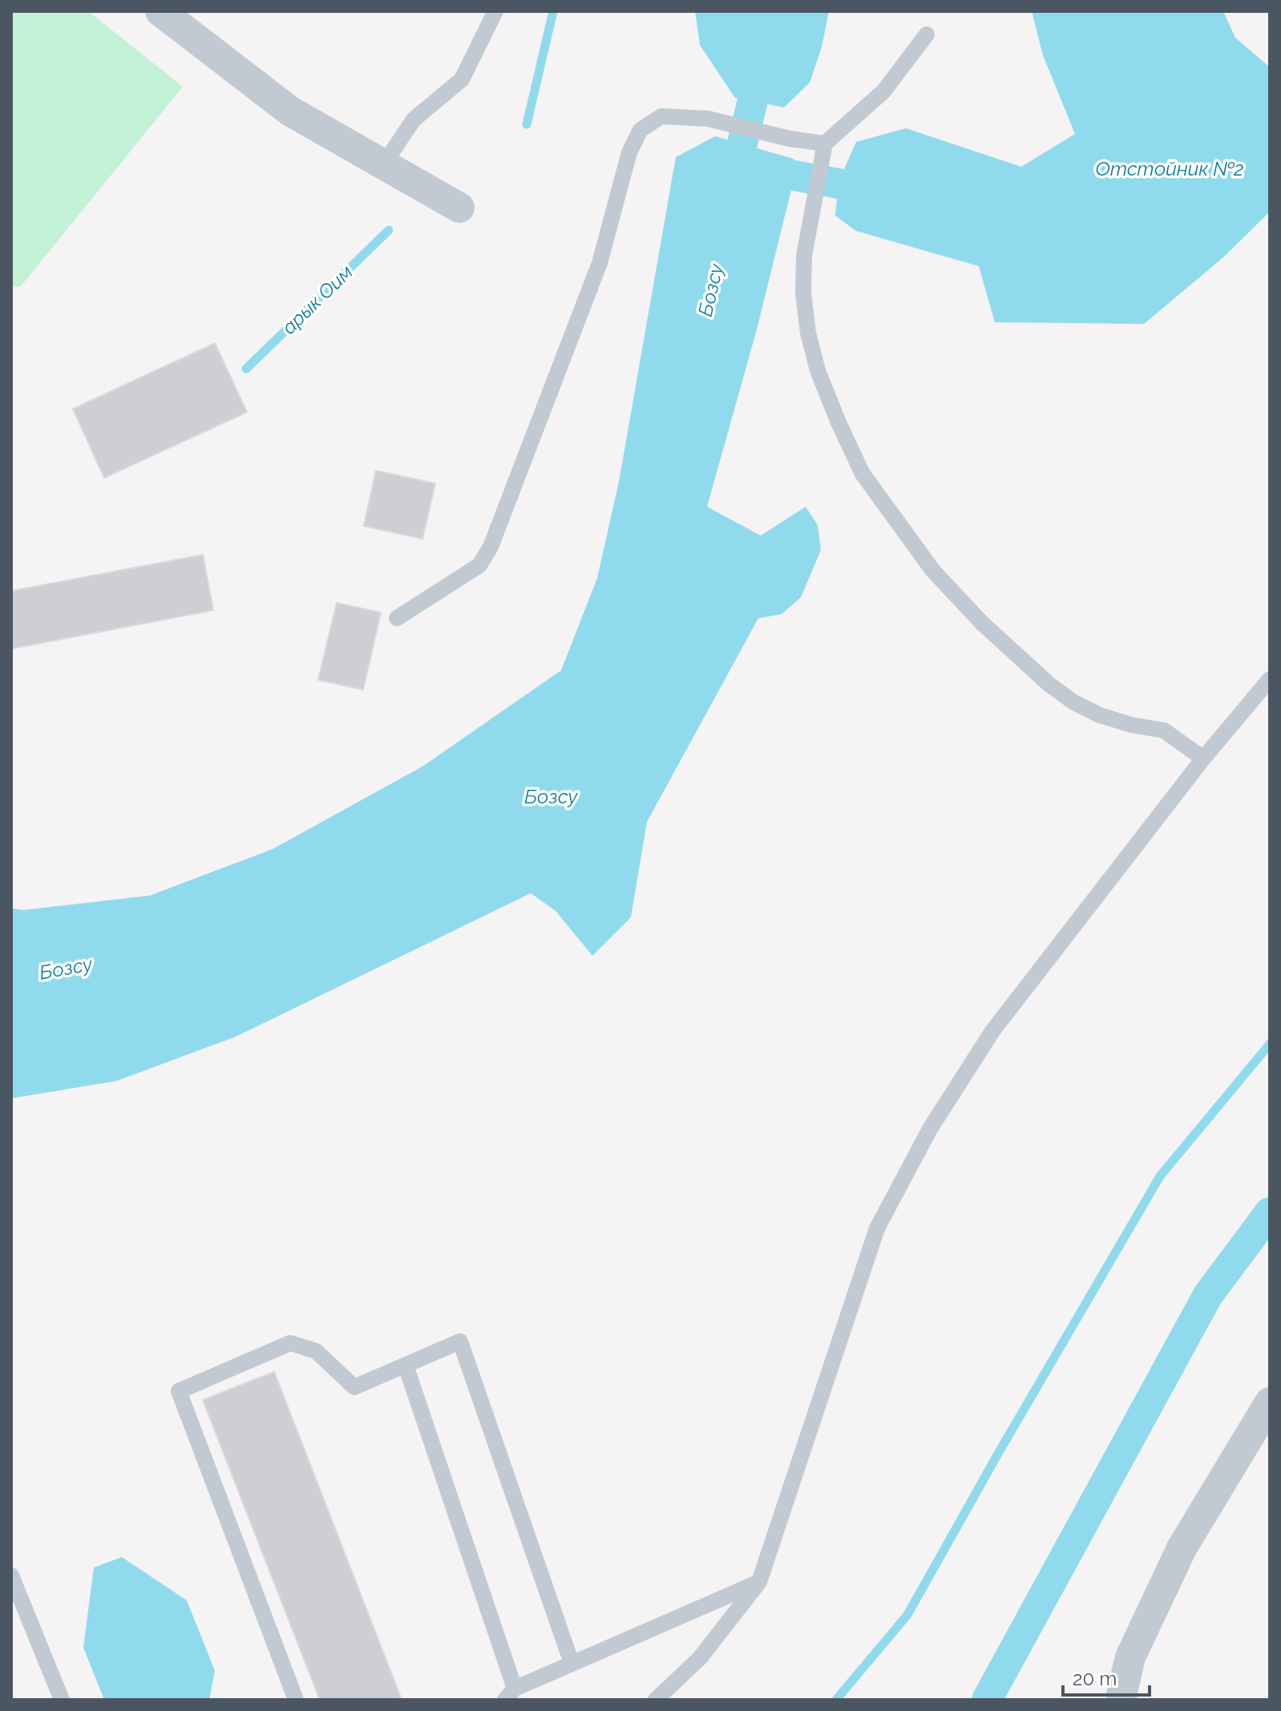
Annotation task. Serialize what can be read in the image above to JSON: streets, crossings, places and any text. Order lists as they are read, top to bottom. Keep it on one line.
{"water":["Отстойник №2","Бозсу","арык Оим"],"scale_bar":"20 m"}
